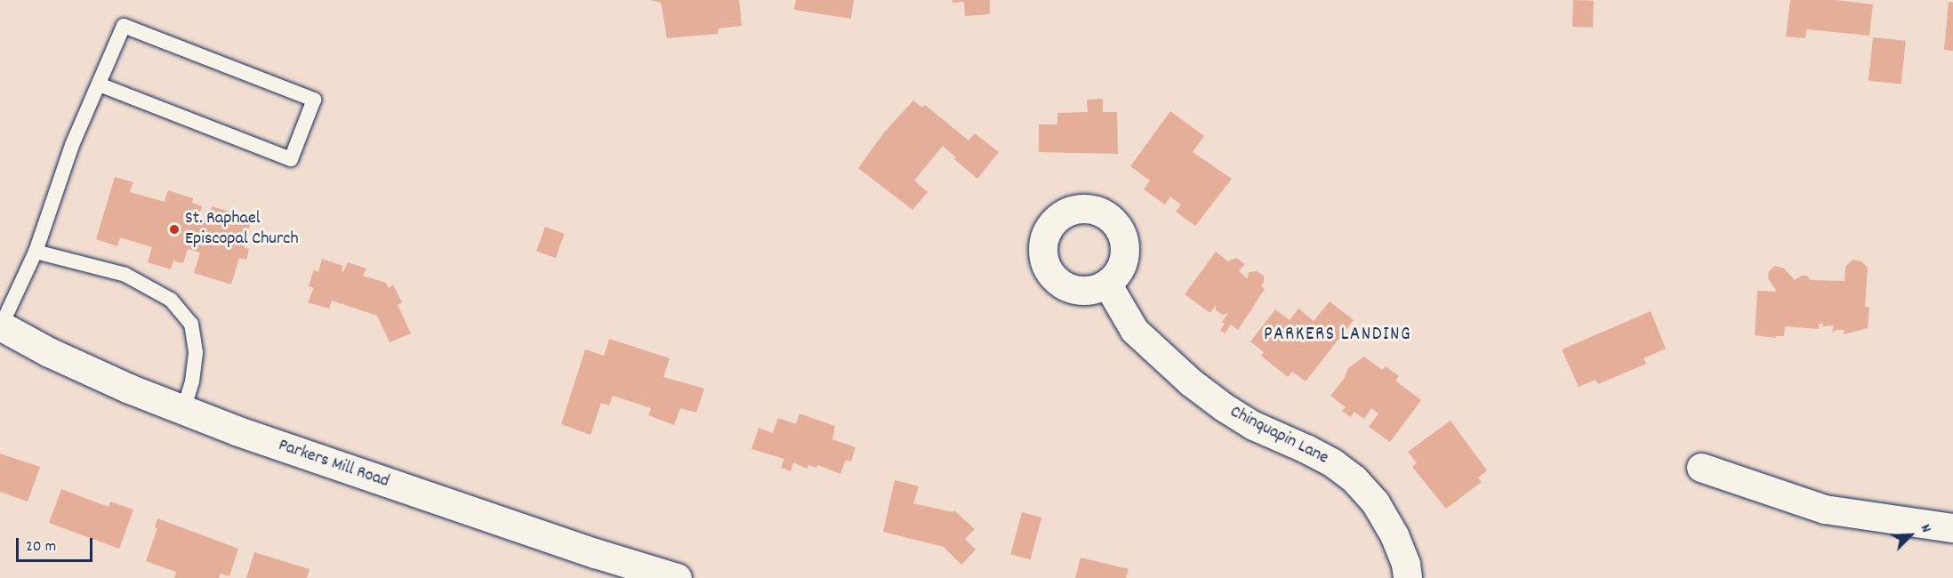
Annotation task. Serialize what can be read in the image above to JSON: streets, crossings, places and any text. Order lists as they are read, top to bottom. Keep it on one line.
{"streets":{"main road":["Parkers Mill Road"],"street":["Chinquapin Lane"]},"districts":["PARKERS LANDING"],"places":["St. Raphael Episcopal Church"],"scale_bar":"20 m","north":"top right"}
